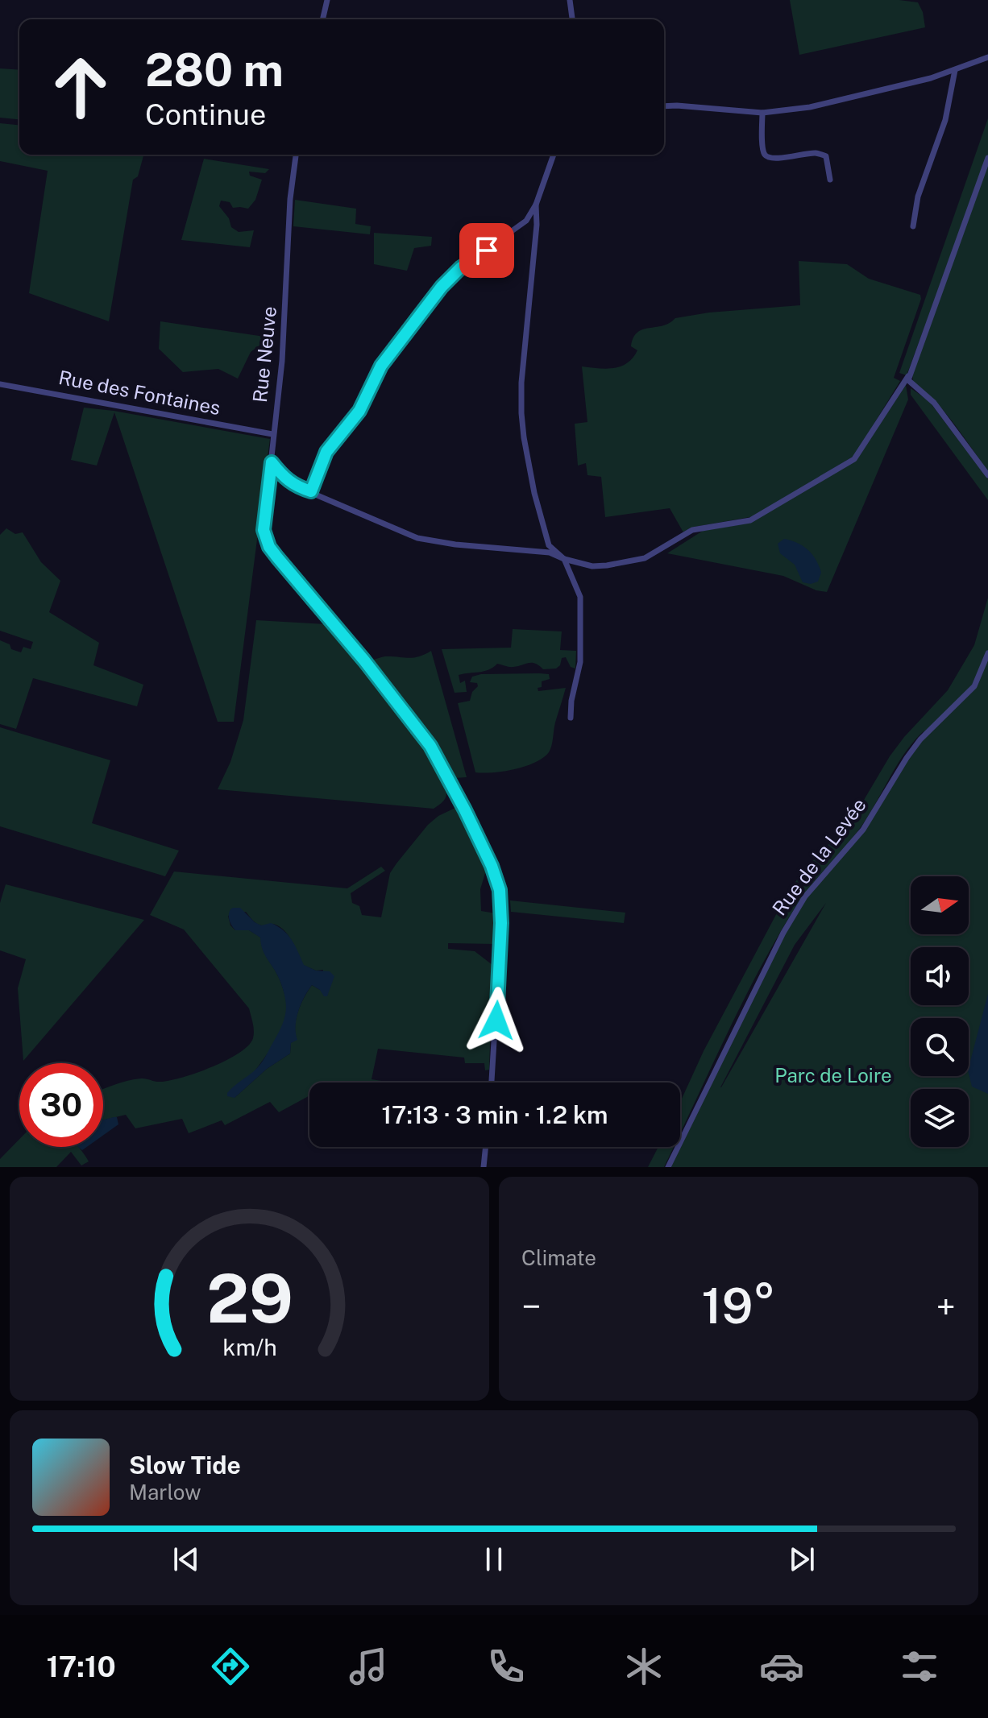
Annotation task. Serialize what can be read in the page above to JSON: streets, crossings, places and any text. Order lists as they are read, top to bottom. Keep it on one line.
{"streets":{"street":["Rue Neuve","Rue des Fontaines","Rue de la Levée"]},"crossings":[["Rue Neuve","Rue des Fontaines"]],"parks":["Parc de Loire"],"north":"right","page":{"turn":["280 m","Continue"],"limit":"30","trip":"17:13 · 3 min · 1.2 km","tile":"Climate","heat":["−","19°","+"],"song":["Slow Tide","Marlow"],"tabs":"17:10","gauge":["29","km/h"]}}
